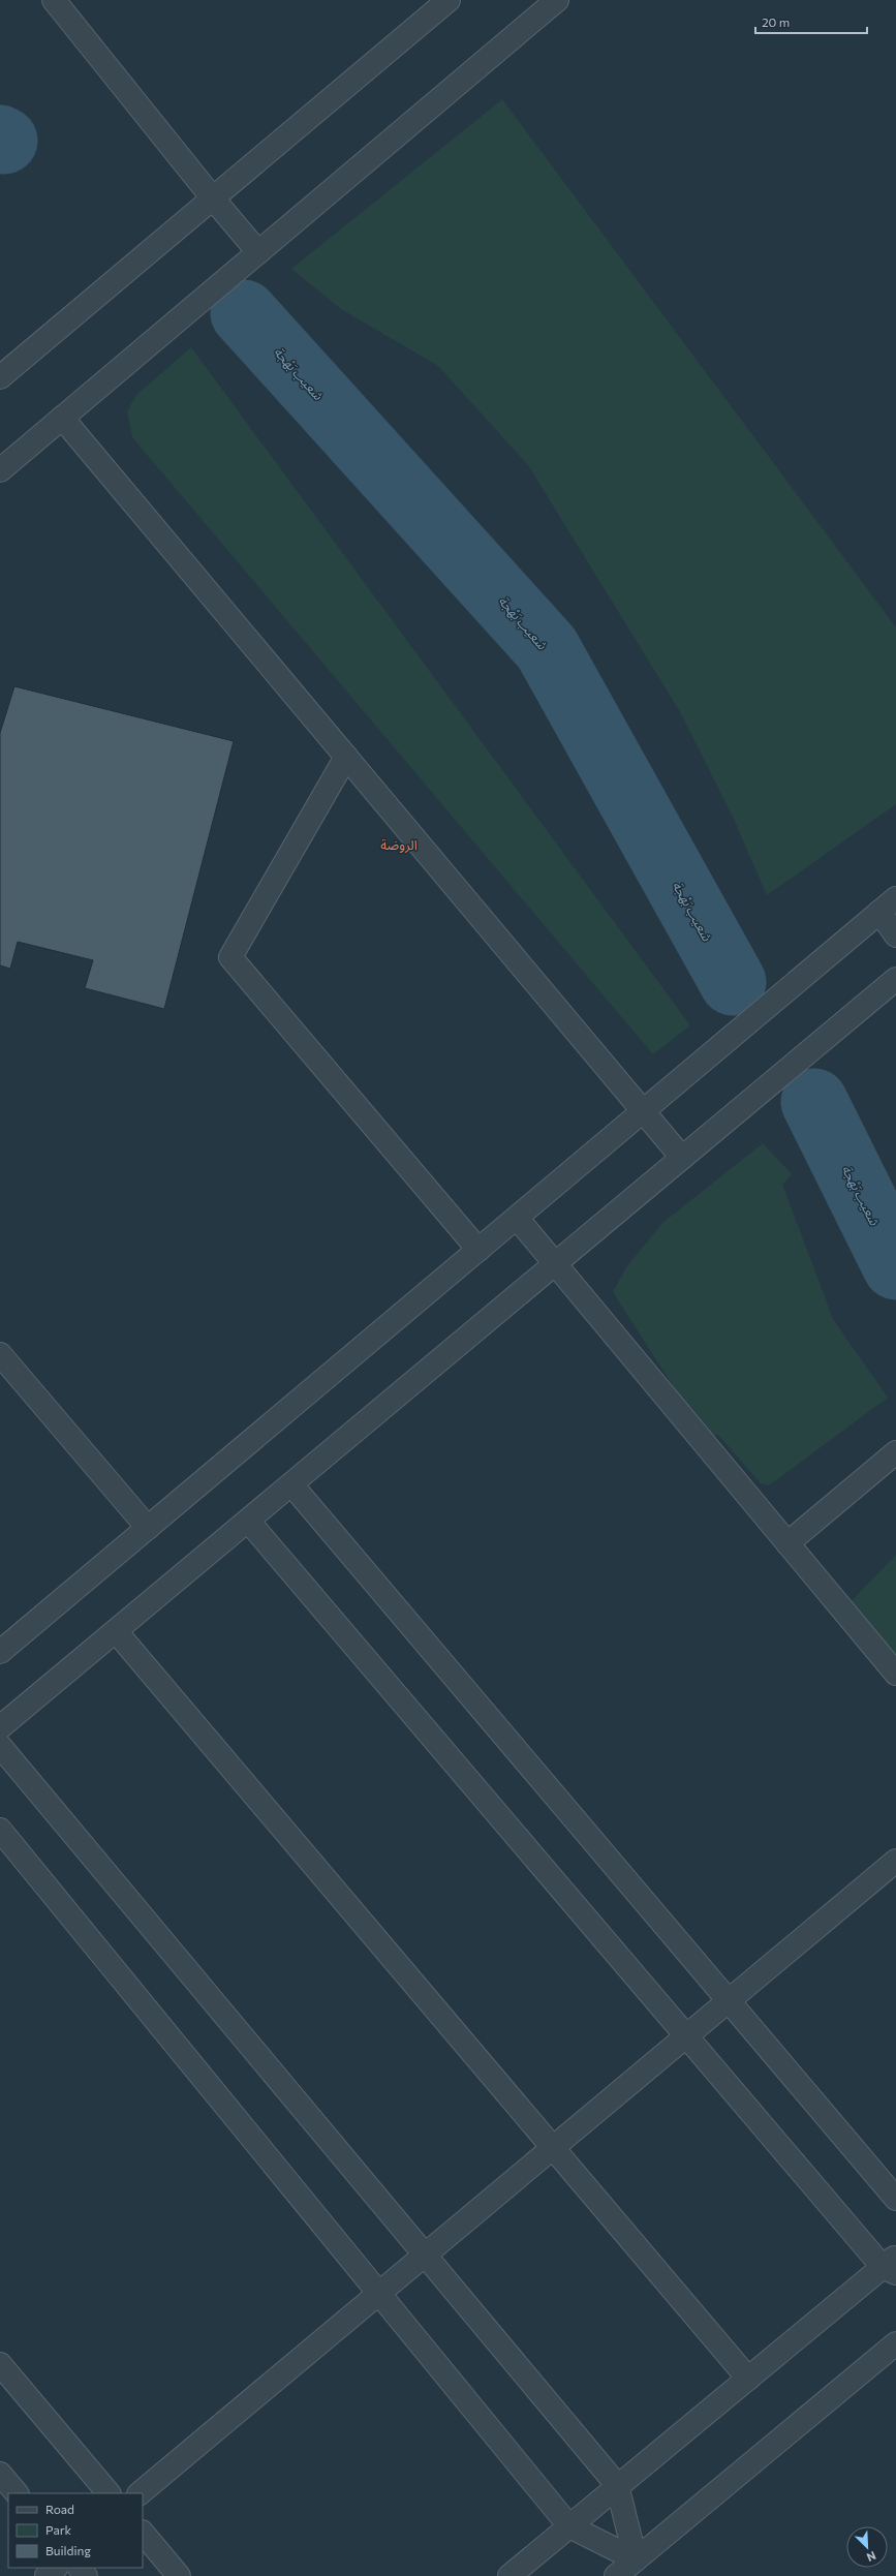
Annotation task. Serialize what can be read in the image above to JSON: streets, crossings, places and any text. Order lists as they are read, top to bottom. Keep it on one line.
{"districts":["الروضة"],"water":["شعيب بَهْجة"],"legend":["Road","Park","Building"],"scale_bar":"20 m","north":"bottom right"}
